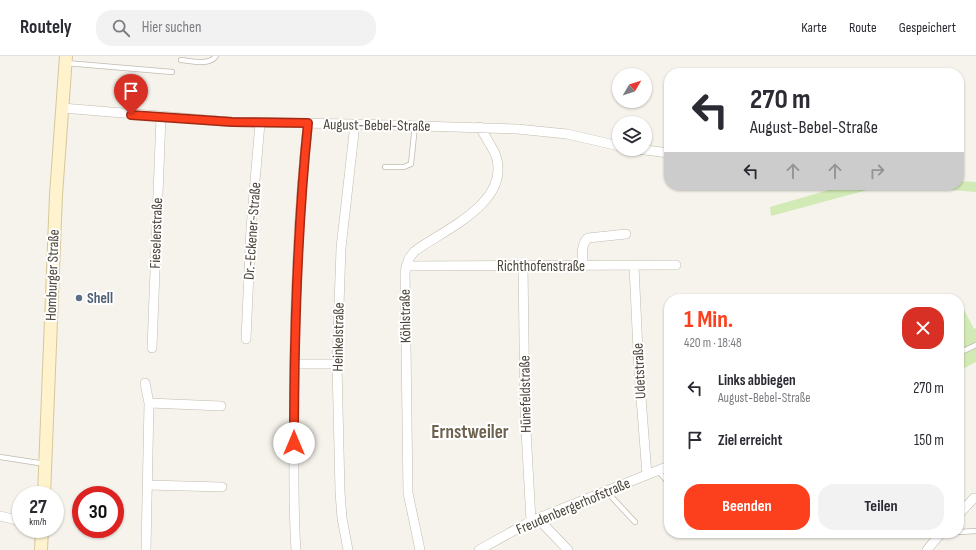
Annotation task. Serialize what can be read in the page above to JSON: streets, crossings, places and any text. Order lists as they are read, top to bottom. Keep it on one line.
{"streets":{"main road":["Homburger Straße"],"street":["August-Bebel-Straße","Dr.-Eckener-Straße","Fieselerstraße","Richthofenstraße","Köhlstraße","Heinkelstraße","Udetstraße","Hünefeldstraße","Freudenbergerhofstraße"]},"crossings":[["August-Bebel-Straße","Dr.-Eckener-Straße"],["August-Bebel-Straße","Fieselerstraße"],["August-Bebel-Straße","Homburger Straße"],["August-Bebel-Straße","Heinkelstraße"],["Richthofenstraße","Köhlstraße"],["Richthofenstraße","Udetstraße"],["Richthofenstraße","Hünefeldstraße"],["Udetstraße","Freudenbergerhofstraße"],["Hünefeldstraße","Freudenbergerhofstraße"]],"districts":["Ernstweiler"],"places":["Shell"],"north":"top right","page":{"header":"Routely","search":"Hier suchen","nav":["Karte","Route","Gespeichert"],"turn":["270 m","August-Bebel-Straße"],"heading":["1 Min.","420 m · 18:48"],"list":[{"name":"Links abbiegen","note":"August-Bebel-Straße","value":"270 m"},{"name":"Ziel erreicht","value":"150 m"}],"buttons":["Beenden","Teilen"],"speed":"27 km/h","limit":"30"}}
